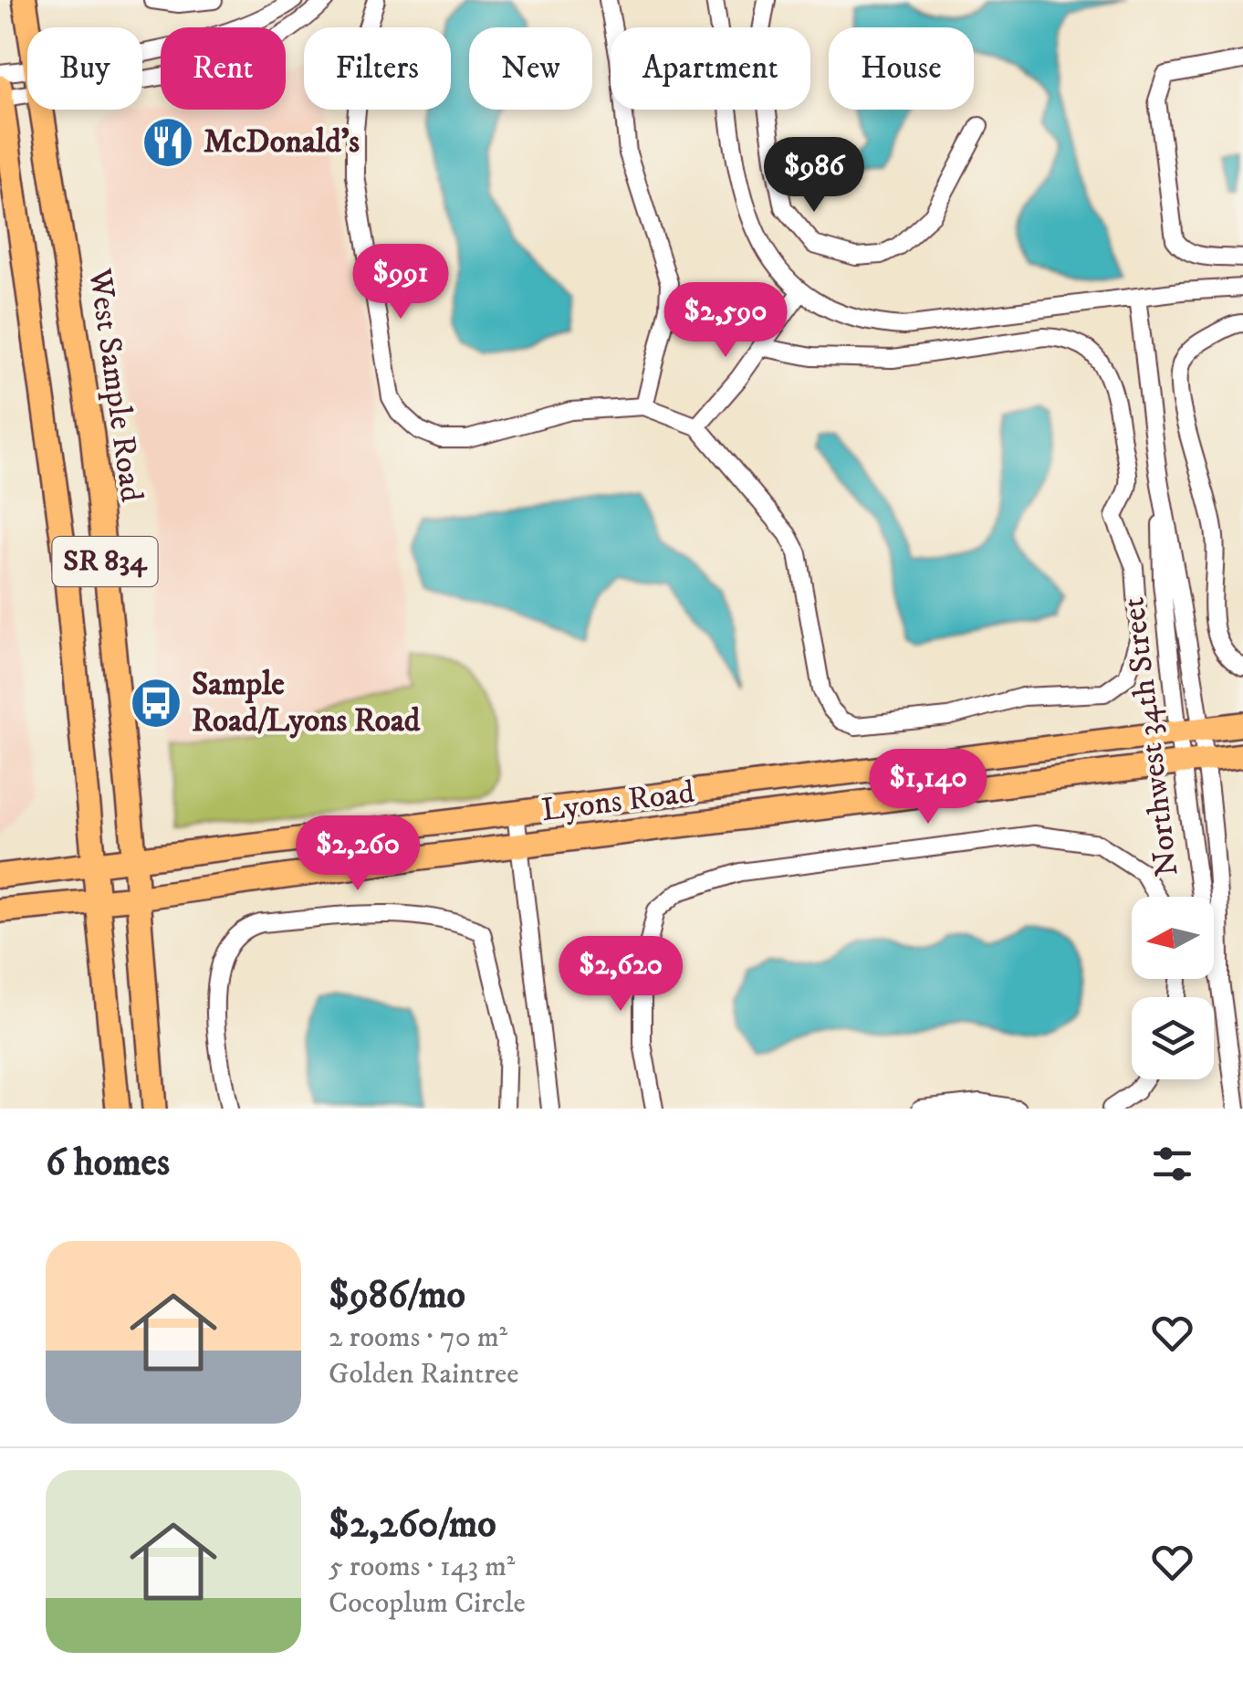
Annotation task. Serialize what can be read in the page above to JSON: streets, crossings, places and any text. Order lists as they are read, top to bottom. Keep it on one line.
{"streets":{"main road":["West Sample Road","SR 834","Lyons Road"],"street":["Northwest 34th Street"]},"crossings":[["West Sample Road","Lyons Road"],["SR 834","Lyons Road"],["Northwest 34th Street","Lyons Road"]],"places":{"restaurant":["McDonald's"],"bus stop":["Sample Road/Lyons Road"]},"north":"left","page":{"chip":["Buy","Rent","Filters","New","Apartment","House"],"price":["$986","$991","$2,590","$1,140","$2,260","$2,620"],"heading":"6 homes","list":[{"name":"$986/mo","note":"2 rooms · 70 m² · Golden Raintree"},{"name":"$2,260/mo","note":"5 rooms · 143 m² · Cocoplum Circle"}]}}
